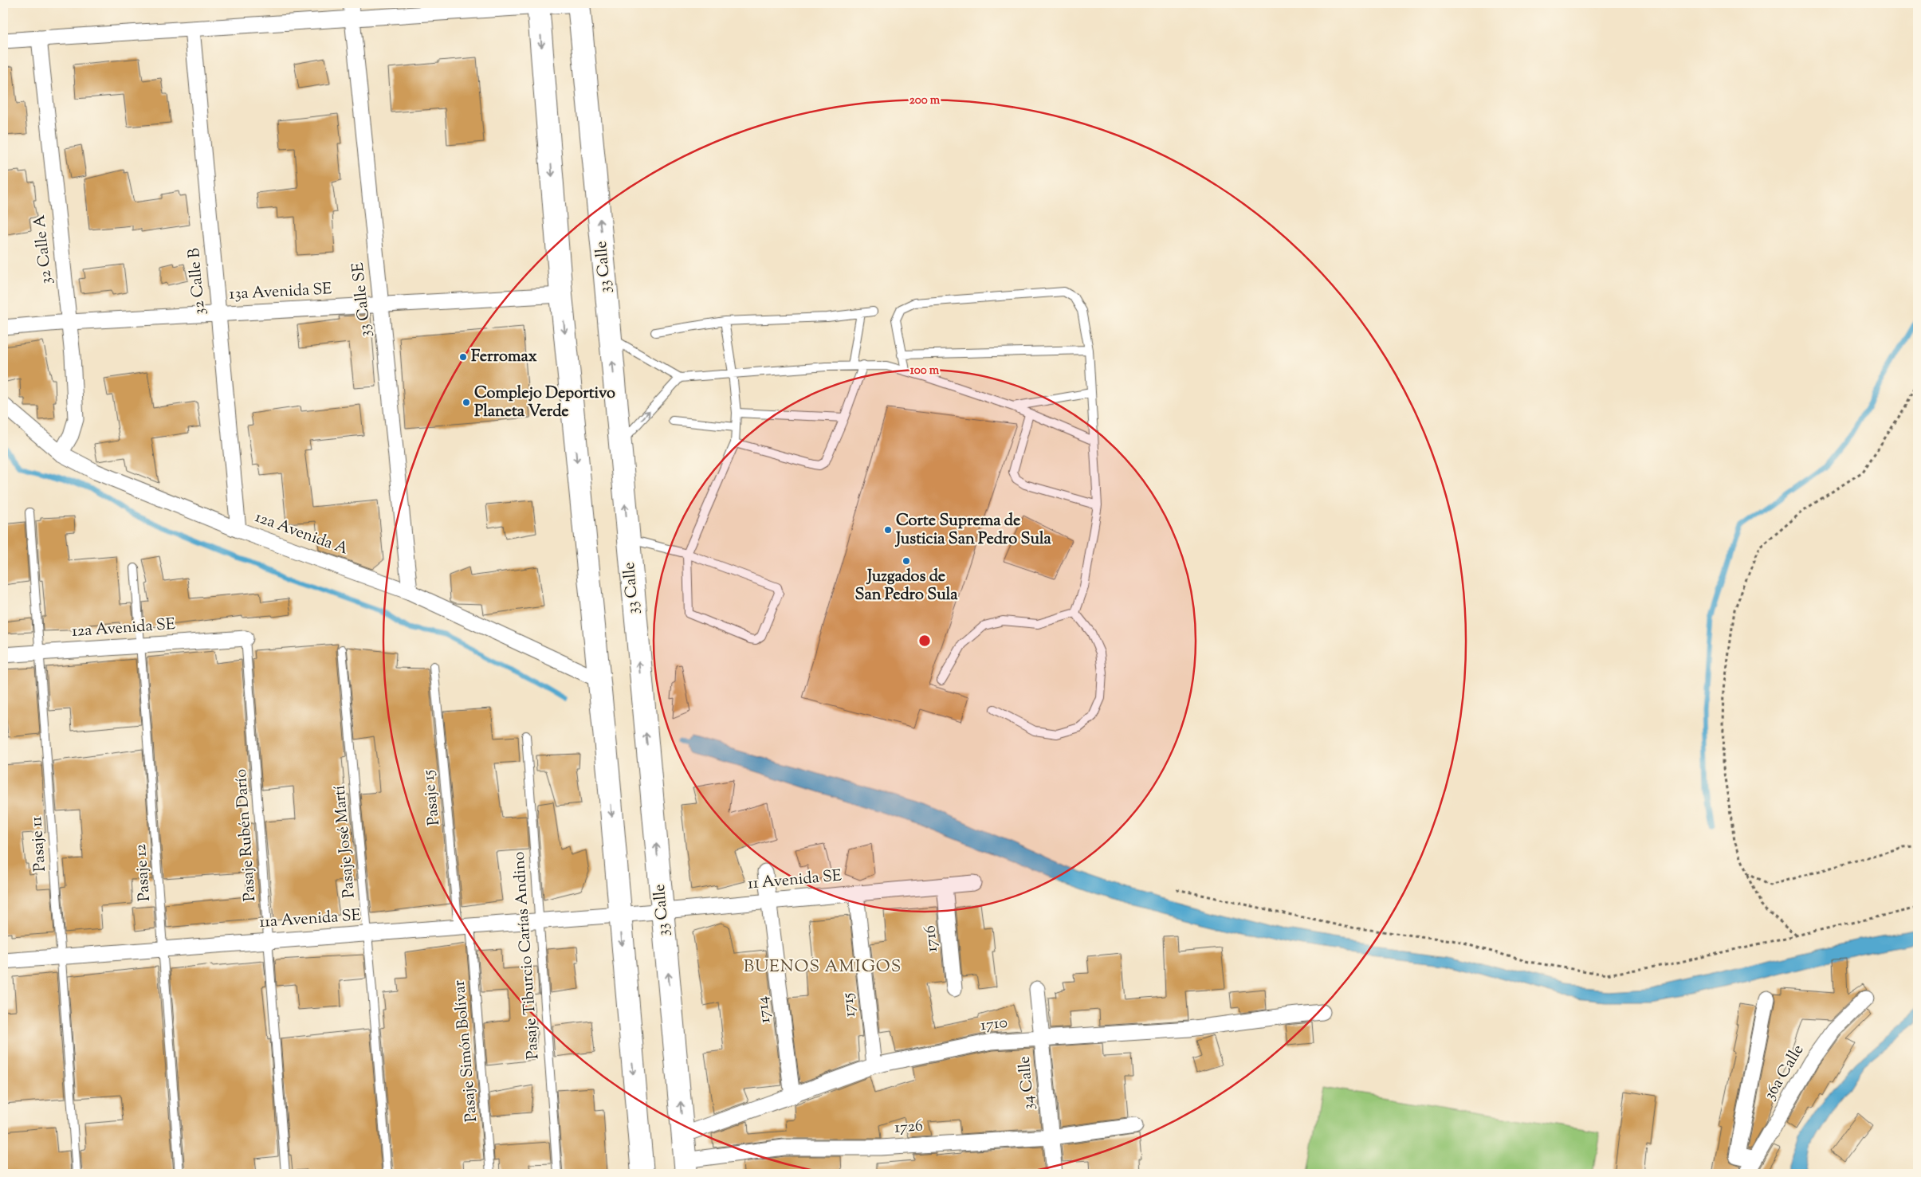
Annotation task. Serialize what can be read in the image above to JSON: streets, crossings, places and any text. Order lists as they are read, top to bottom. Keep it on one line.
{"streets":{"main road":["33 Calle"],"street":["32 Calle A","32 Calle B","13a Avenida SE","33 Calle SE","12a Avenida A","12a Avenida SE","11 Avenida SE","11a Avenida SE","1716","1715","1714","1710","36a Calle","34 Calle","1726"],"lane":["Pasaje 15","Pasaje Rubén Darío","Pasaje José Martí","Pasaje 11","Pasaje 12","Pasaje Tiburcio Carías Andino","Pasaje Simón Bolívar"]},"crossings":[["32 Calle A","13a Avenida SE"],["32 Calle A","12a Avenida A"],["33 Calle","11 Avenida SE"],["33 Calle","1710"],["33 Calle","1726"],["32 Calle B","13a Avenida SE"],["32 Calle B","12a Avenida A"],["13a Avenida SE","33 Calle SE"],["33 Calle SE","12a Avenida A"],["12a Avenida SE","Pasaje Rubén Darío"],["12a Avenida SE","Pasaje 11"],["12a Avenida SE","Pasaje 12"],["Pasaje 15","11a Avenida SE"],["Pasaje 15","Pasaje Simón Bolívar"],["Pasaje Rubén Darío","11a Avenida SE"],["Pasaje José Martí","11a Avenida SE"],["Pasaje 11","11a Avenida SE"],["Pasaje 12","11a Avenida SE"],["11 Avenida SE","11a Avenida SE"],["11 Avenida SE","1716"],["11 Avenida SE","1715"],["11 Avenida SE","1714"],["11a Avenida SE","Pasaje Tiburcio Carías Andino"],["11a Avenida SE","Pasaje Simón Bolívar"],["1715","1710"],["1714","1710"],["1710","34 Calle"],["34 Calle","1726"]],"districts":["BUENOS AMIGOS"],"places":["Ferromax","Complejo Deportivo Planeta Verde","Corte Suprema de Justicia San Pedro Sula","Juzgados de San Pedro Sula"],"rings":["200 m","100 m"]}
